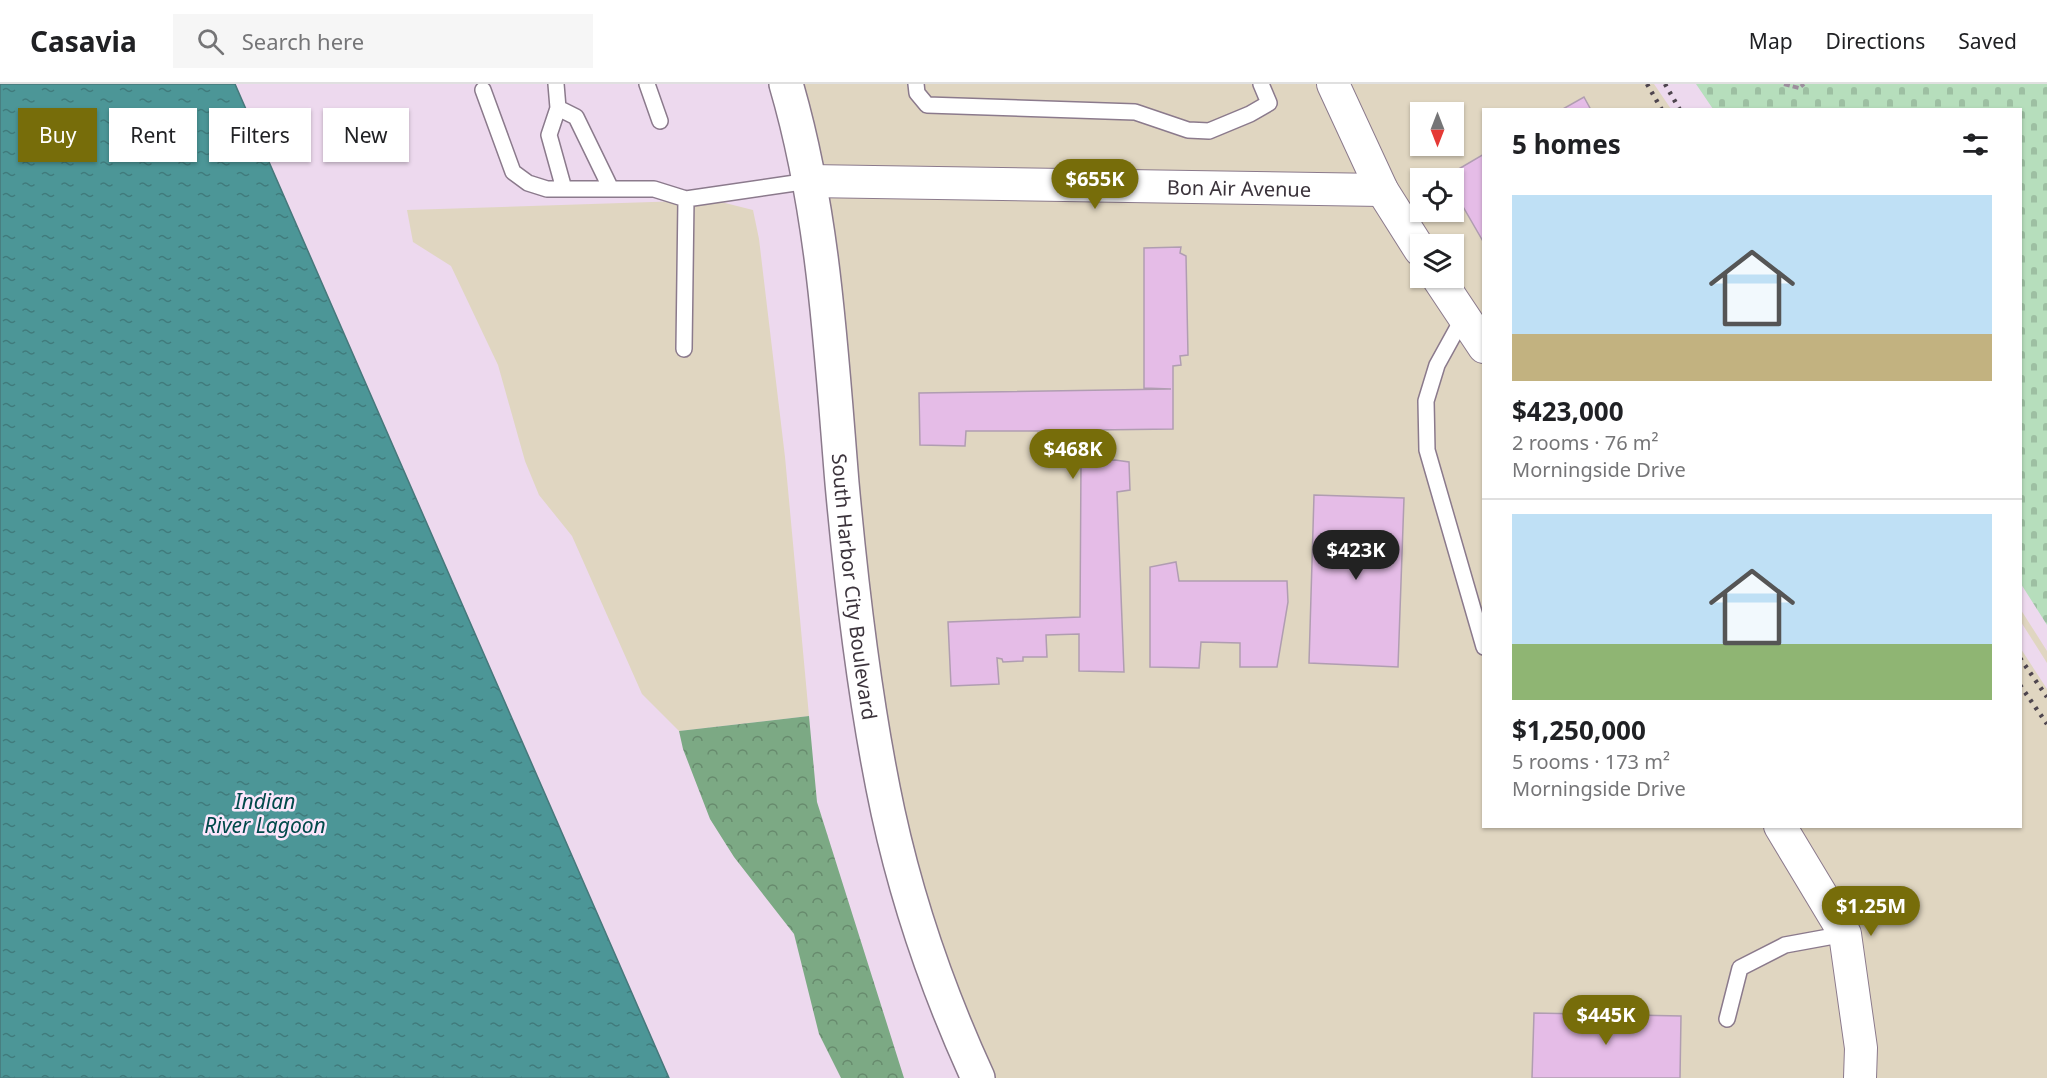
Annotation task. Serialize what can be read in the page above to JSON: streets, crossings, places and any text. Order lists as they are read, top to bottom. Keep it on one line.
{"streets":{"main road":["South Harbor City Boulevard"],"street":["Bon Air Avenue"]},"crossings":[["Bon Air Avenue","South Harbor City Boulevard"]],"water":["Indian River Lagoon"],"north":"bottom","page":{"header":"Casavia","search":"Search here","nav":["Map","Directions","Saved"],"chip":["Buy","Rent","Filters","New"],"heading":"5 homes","price":["$655K","$468K","$423K","$1.25M","$445K"],"list":[{"name":"$423,000","note":"2 rooms · 76 m² · Morningside Drive"},{"name":"$1,250,000","note":"5 rooms · 173 m² · Morningside Drive"}]}}
